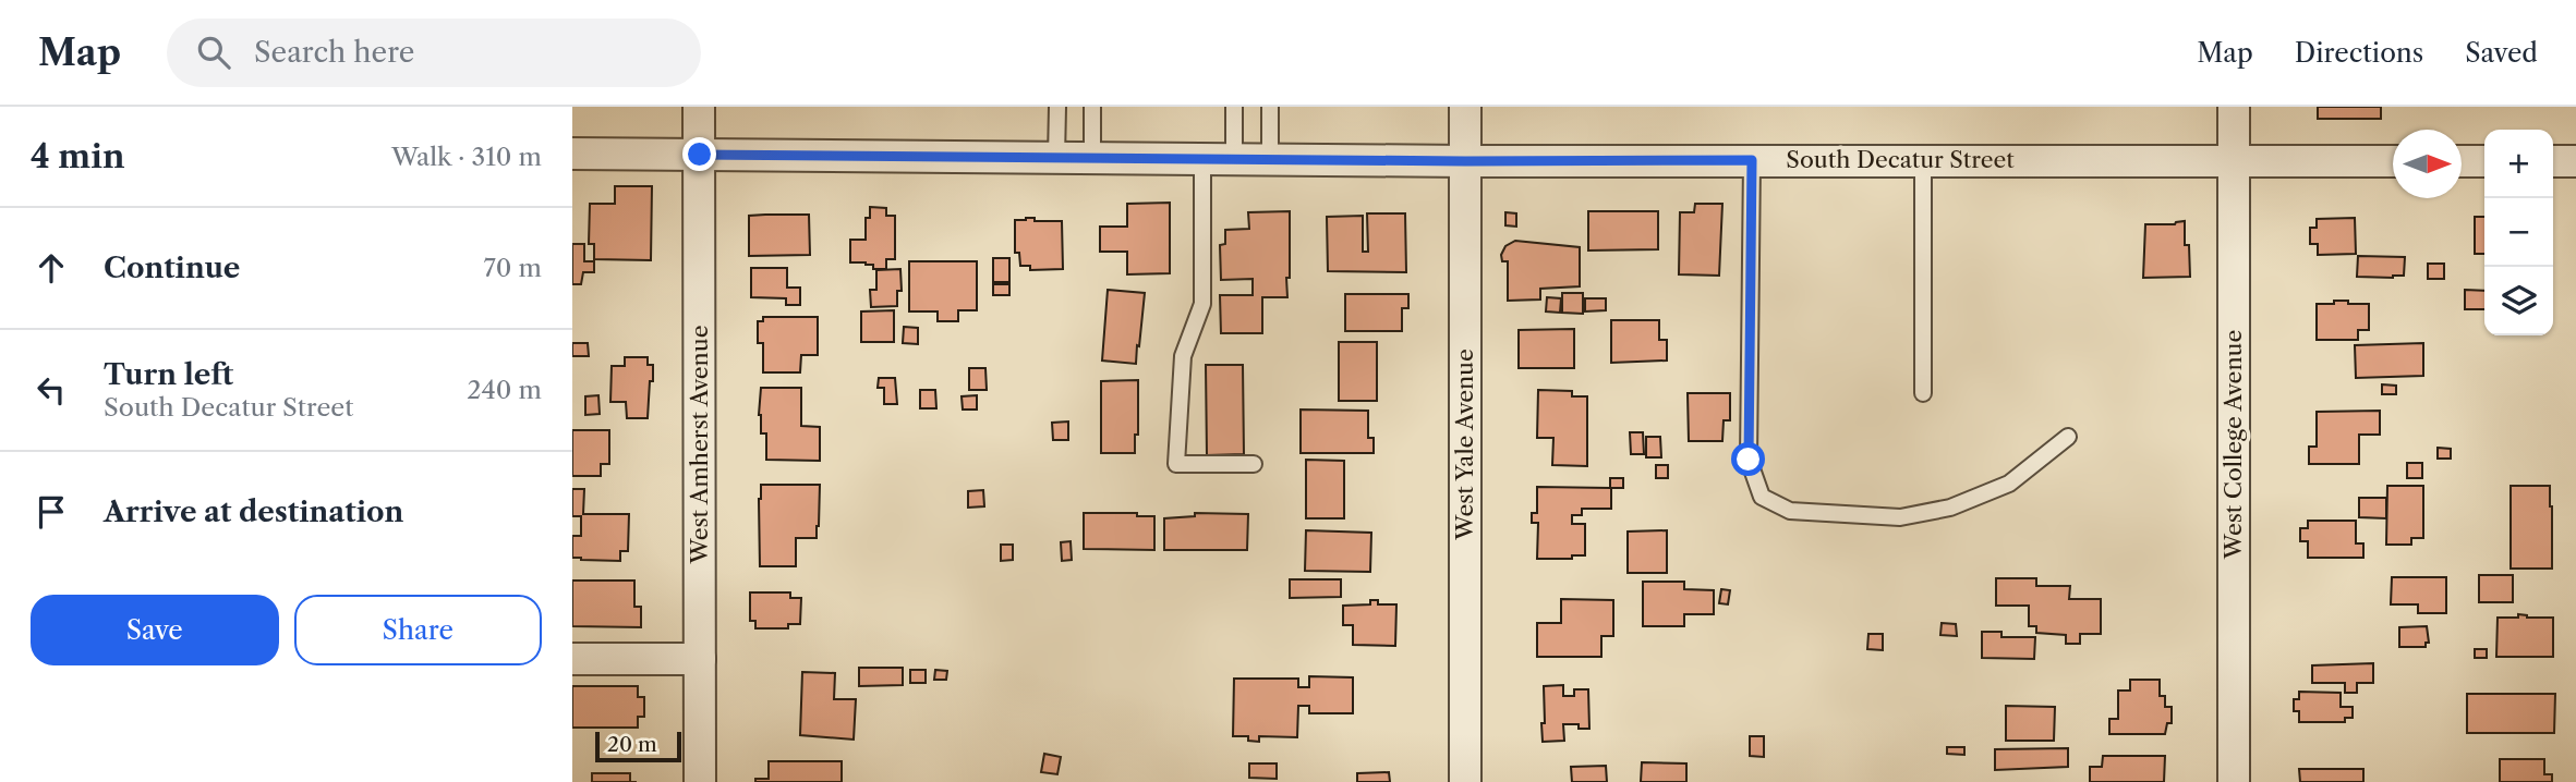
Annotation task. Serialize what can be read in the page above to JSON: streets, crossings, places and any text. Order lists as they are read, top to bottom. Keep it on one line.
{"streets":{"street":["South Decatur Street","West Amherst Avenue","West Yale Avenue","West College Avenue"]},"crossings":[["South Decatur Street","West Amherst Avenue"],["South Decatur Street","West Yale Avenue"],["South Decatur Street","West College Avenue"]],"scale_bar":"20 m","north":"right","page":{"header":"Map","search":"Search here","nav":["Map","Directions","Saved"],"heading":["4 min","Walk · 310 m"],"map_buttons":["+","−"],"list":[["Continue","70 m"],["Turn left","South Decatur Street","240 m"],"Arrive at destination"],"buttons":["Save","Share"],"scale":"20 m"}}
